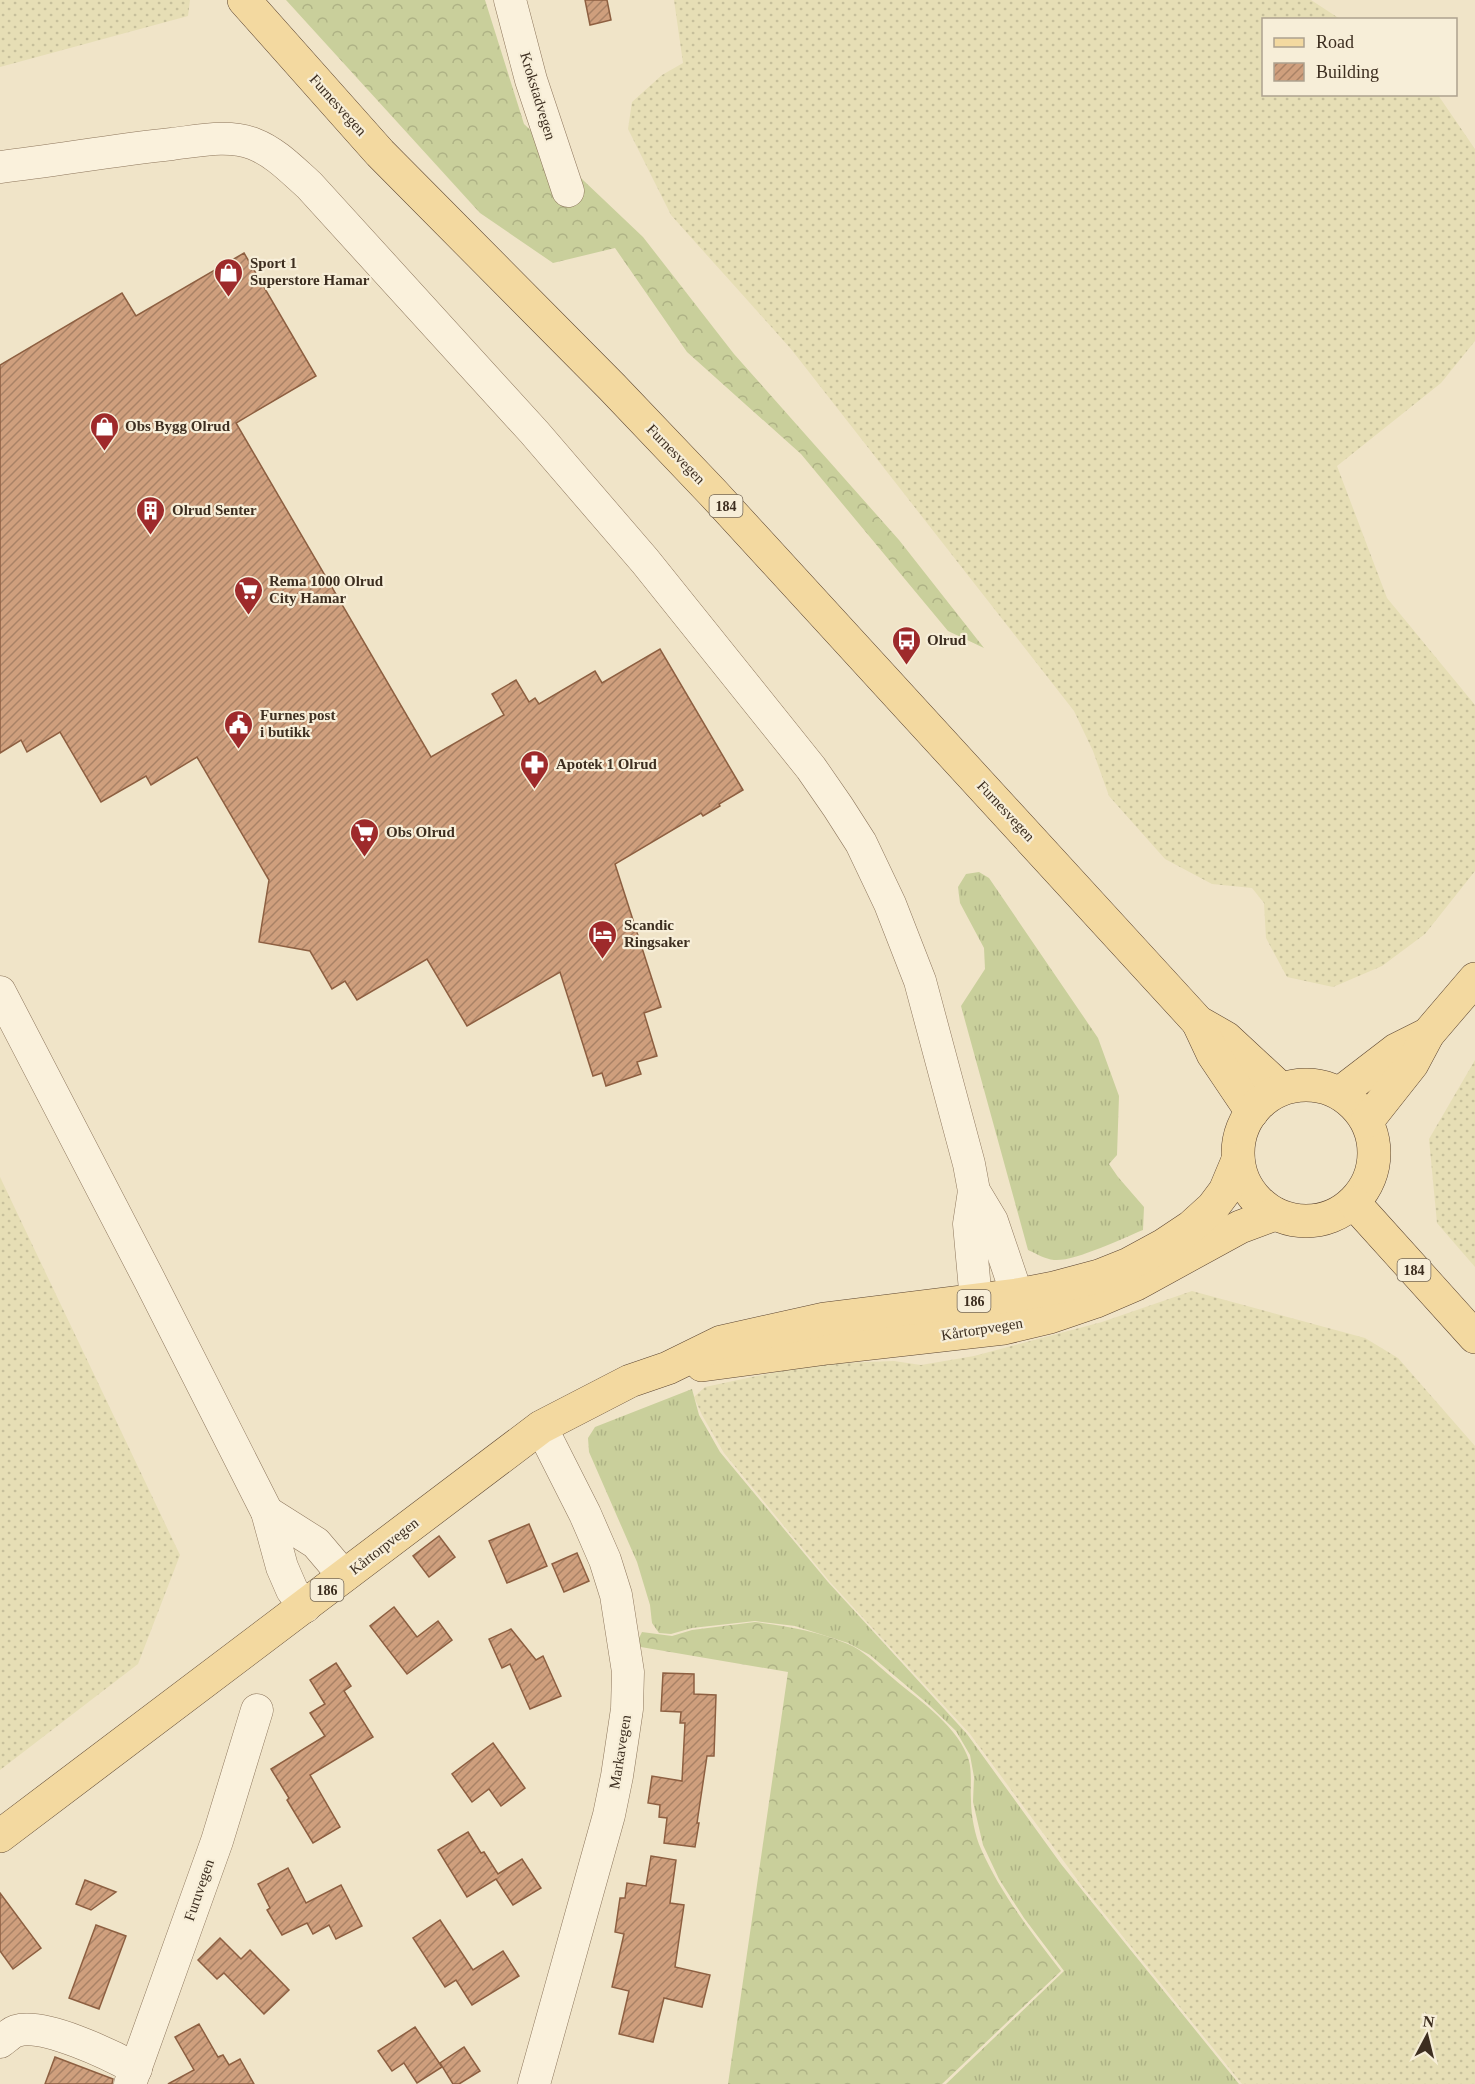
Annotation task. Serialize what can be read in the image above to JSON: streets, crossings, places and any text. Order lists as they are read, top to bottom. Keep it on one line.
{"streets":{"main road":["Furnesvegen","184","186","Kårtorpvegen"],"street":["Krokstadvegen","Markavegen","Furuvegen"]},"crossings":[["Furnesvegen","184"],["Furnesvegen","Kårtorpvegen"],["184","Kårtorpvegen"],["Kårtorpvegen","Markavegen"]],"places":{"shop":["Sport 1 Superstore Hamar","Obs Bygg Olrud"],"building":["Olrud Senter"],"supermarket":["Rema 1000 Olrud City Hamar","Obs Olrud"],"bus stop":["Olrud"],"public building":["Furnes post i butikk"],"pharmacy":["Apotek 1 Olrud"],"hotel":["Scandic Ringsaker"]},"legend":["Road","Building"],"north":"top"}
